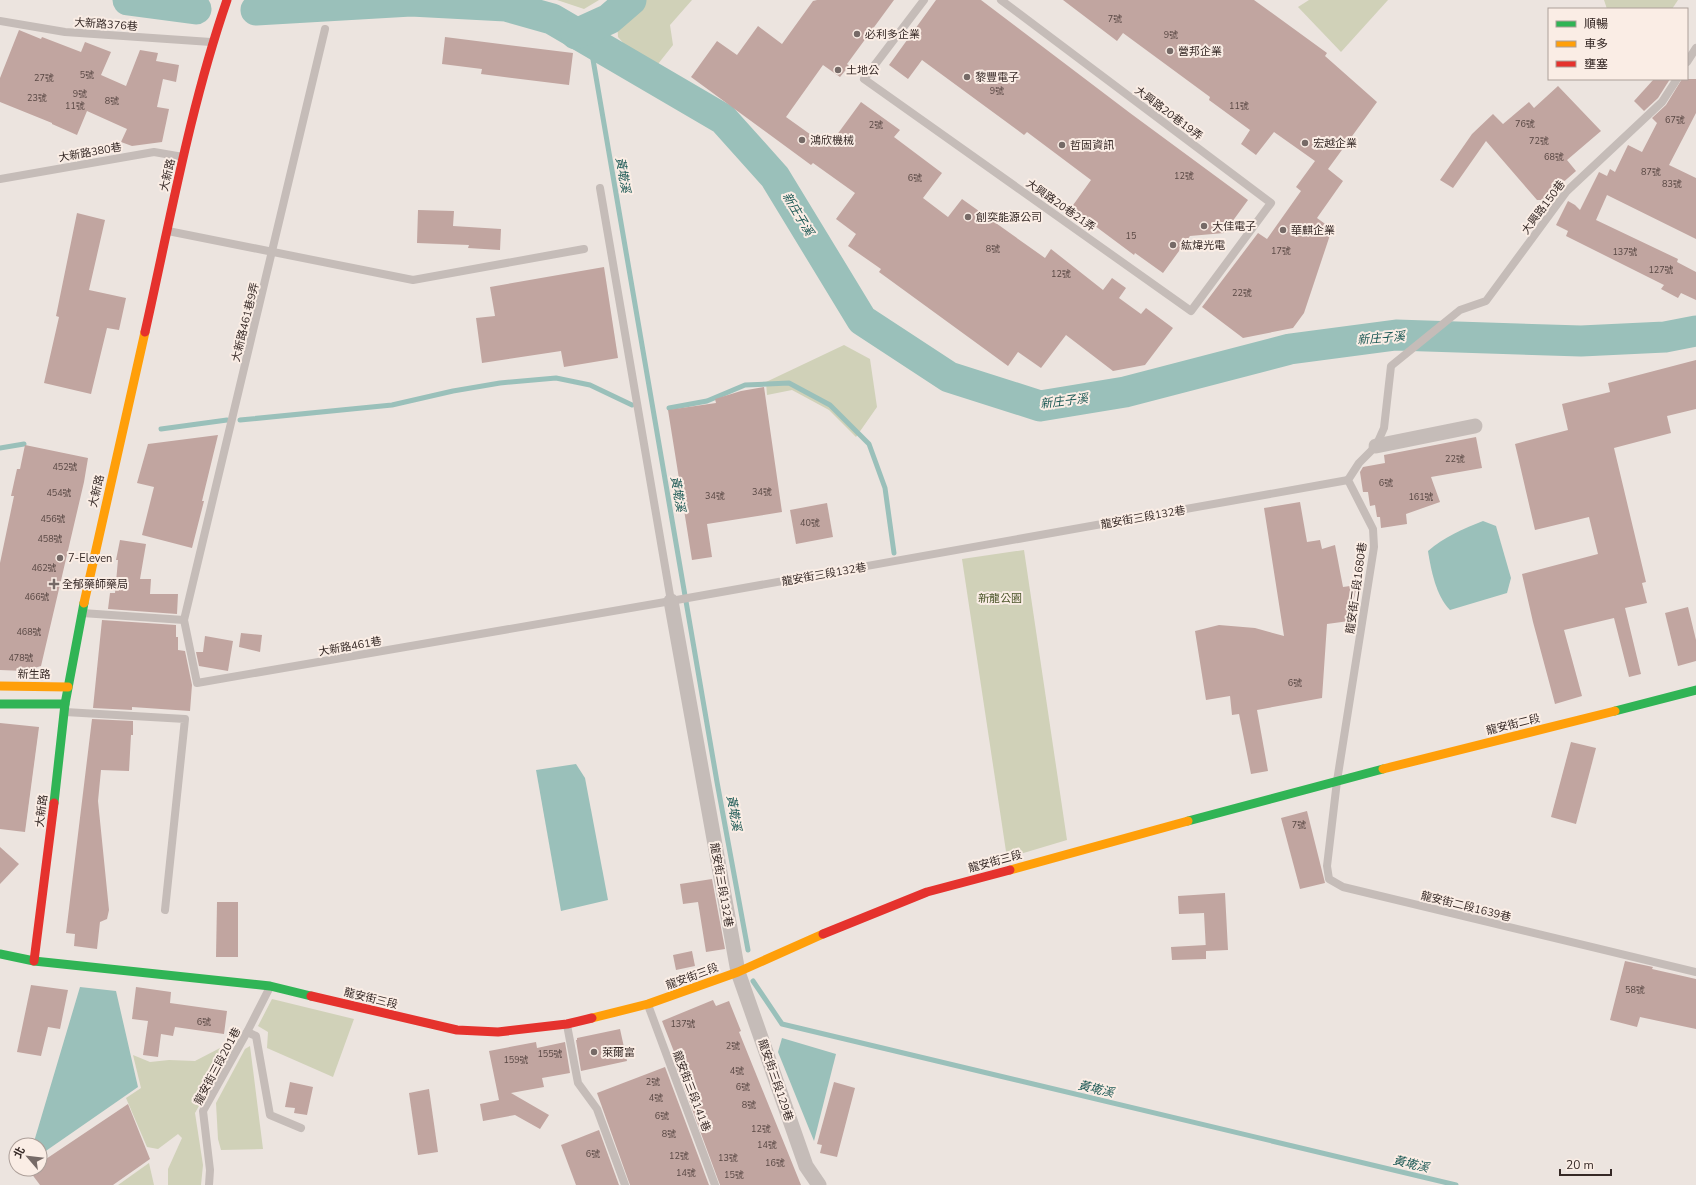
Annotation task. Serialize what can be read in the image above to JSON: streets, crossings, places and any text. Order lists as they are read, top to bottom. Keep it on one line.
{"streets":{"street":["大新路","龍安街三段132巷","新生路","龍安街二段","龍安街三段","龍安街三段129巷"],"lane":["大新路376巷","大興路20巷19弄","大新路380巷","大興路20巷21弄","大興路150巷","大新路461巷9弄","龍安街二段1680巷","大新路461巷","龍安街二段1639巷","龍安街三段201巷","龍安街三段141巷"]},"crossings":[["大新路376巷","大新路"],["大興路20巷19弄","大興路20巷21弄"],["大新路380巷","大新路"],["大新路","新生路"],["大新路","龍安街三段"],["大新路461巷9弄","大新路461巷"],["龍安街三段132巷","龍安街二段1680巷"],["龍安街三段132巷","大新路461巷"],["龍安街三段132巷","龍安街三段"],["龍安街三段132巷","龍安街三段129巷"],["龍安街二段1680巷","龍安街二段"],["龍安街二段1680巷","龍安街三段"],["龍安街二段1680巷","龍安街二段1639巷"],["龍安街二段","龍安街三段"],["龍安街二段","龍安街二段1639巷"],["龍安街三段","龍安街二段1639巷"],["龍安街三段","龍安街三段201巷"],["龍安街三段","龍安街三段129巷"],["龍安街三段","龍安街三段141巷"]],"water":["黃墘溪","新庄子溪"],"parks":["新龍公園"],"places":{"other":["必利多企業","營邦企業","土地公","黎豐電子","鴻欣機械","宏越企業","哲固資訊","創奕能源公司","大佳電子","華麒企業","紘煒光電","7-Eleven","萊爾富"],"health":["全郁藥師藥局"]},"house_numbers":["7號","9號","5號","27號","9號","9號","23號","8號","11號","11號","67號","76號","2號","72號","68號","87號","12號","6號","83號","15","8號","17號","137號","127號","12號","22號","22號","452號","6號","34號","454號","34號","161號","456號","40號","458號","462號","466號","468號","478號","6號","7號","58號","6號","137號","2號","155號","159號","4號","2號","6號","4號","8號","6號","12號","8號","14號","6號","12號","13號","16號","14號","15號"],"legend":["順暢","車多","壅塞"],"scale_bar":"20 m","north":"top left"}
